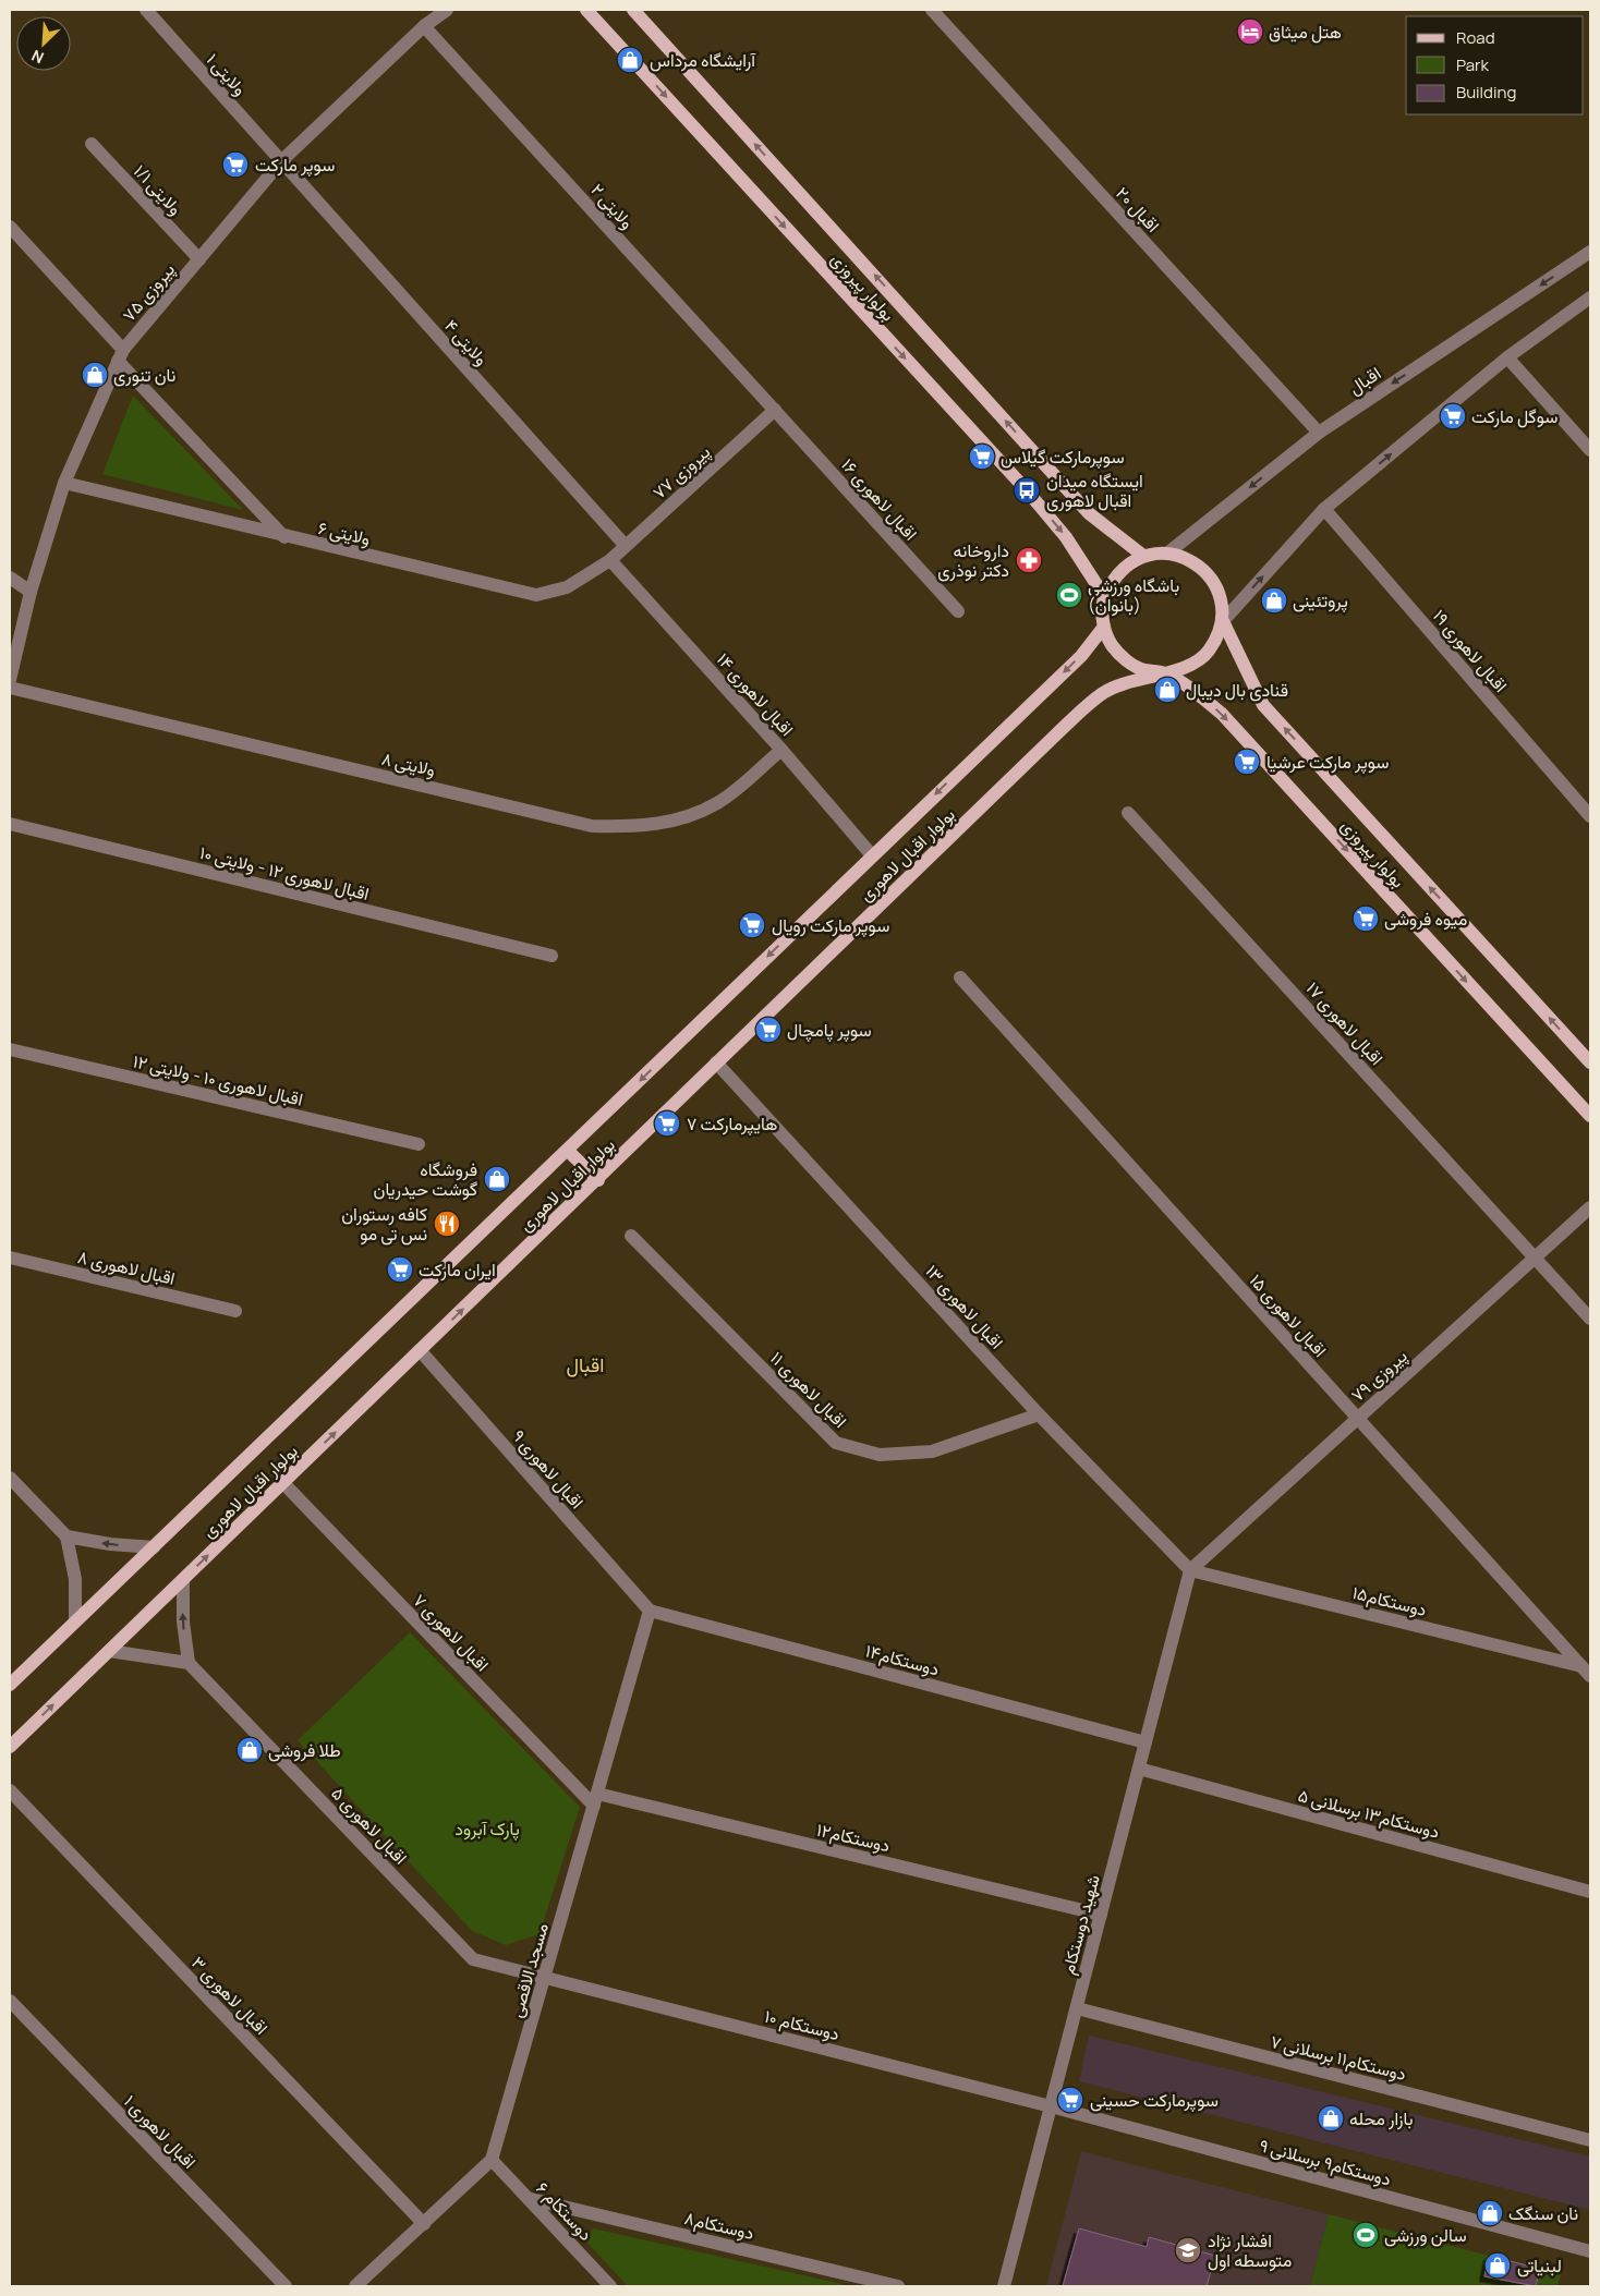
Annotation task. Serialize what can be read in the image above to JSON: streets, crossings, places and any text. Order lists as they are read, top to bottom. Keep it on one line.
{"streets":{"main road":["بولوار پیروزی","بولوار اقبال لاهوری"],"street":["ولایتی ۱","ولایتی ۱/۱","ولایتی ۲","اقبال ۲۰","پیروزی ۷۵","ولایتی ۴","اقبال","پیروزی ۷۷","اقبال لاهوری ۱۶","ولایتی ۶","اقبال لاهوری ۱۹","اقبال لاهوری ۱۴","ولایتی ۸","اقبال لاهوری ۱۲ - ولایتی ۱۰","اقبال لاهوری ۱۷","اقبال لاهوری ۱۰ - ولایتی ۱۲","اقبال لاهوری ۸","اقبال لاهوری ۱۳","اقبال لاهوری ۱۵","پیروزی ۷۹","اقبال لاهوری ۱۱","اقبال لاهوری ۹","دوستکام۱۵","اقبال لاهوری ۷","دوستکام۱۴","دوستکام۱۳ برسلانی ۵","اقبال لاهوری ۵","دوستکام۱۲","شهید دوستکام","مسجد الاقصی","اقبال لاهوری ۳","دوستکام ۱۰","دوستکام۱۱ برسلانی ۷","اقبال لاهوری ۱","دوستکام۹ برسلانی ۹","دوستکام ۶","دوستکام۸"]},"crossings":[["ولایتی ۱","پیروزی ۷۵"],["ولایتی ۱","ولایتی ۴"],["ولایتی ۱/۱","پیروزی ۷۵"],["ولایتی ۲","پیروزی ۷۵"],["ولایتی ۲","پیروزی ۷۷"],["ولایتی ۲","اقبال لاهوری ۱۶"],["اقبال ۲۰","اقبال"],["بولوار پیروزی","اقبال"],["بولوار پیروزی","بولوار اقبال لاهوری"],["پیروزی ۷۵","ولایتی ۴"],["پیروزی ۷۵","ولایتی ۶"],["ولایتی ۴","پیروزی ۷۷"],["اقبال","بولوار اقبال لاهوری"],["پیروزی ۷۷","اقبال لاهوری ۱۶"],["پیروزی ۷۷","ولایتی ۶"],["پیروزی ۷۷","اقبال لاهوری ۱۴"],["ولایتی ۶","اقبال لاهوری ۱۴"],["اقبال لاهوری ۱۴","ولایتی ۸"],["اقبال لاهوری ۱۴","بولوار اقبال لاهوری"],["بولوار اقبال لاهوری","اقبال لاهوری ۱۳"],["بولوار اقبال لاهوری","اقبال لاهوری ۹"],["بولوار اقبال لاهوری","اقبال لاهوری ۷"],["اقبال لاهوری ۱۷","پیروزی ۷۹"],["اقبال لاهوری ۱۳","پیروزی ۷۹"],["اقبال لاهوری ۱۳","اقبال لاهوری ۱۱"],["اقبال لاهوری ۱۳","دوستکام۱۵"],["اقبال لاهوری ۱۳","شهید دوستکام"],["اقبال لاهوری ۱۵","پیروزی ۷۹"],["اقبال لاهوری ۱۵","دوستکام۱۵"],["پیروزی ۷۹","دوستکام۱۵"],["پیروزی ۷۹","شهید دوستکام"],["اقبال لاهوری ۹","دوستکام۱۴"],["اقبال لاهوری ۹","مسجد الاقصی"],["دوستکام۱۵","شهید دوستکام"],["اقبال لاهوری ۷","دوستکام۱۲"],["اقبال لاهوری ۷","مسجد الاقصی"],["دوستکام۱۴","شهید دوستکام"],["دوستکام۱۴","مسجد الاقصی"],["دوستکام۱۳ برسلانی ۵","شهید دوستکام"],["اقبال لاهوری ۵","مسجد الاقصی"],["اقبال لاهوری ۵","دوستکام ۱۰"],["دوستکام۱۲","شهید دوستکام"],["دوستکام۱۲","مسجد الاقصی"],["شهید دوستکام","دوستکام ۱۰"],["شهید دوستکام","دوستکام۱۱ برسلانی ۷"],["شهید دوستکام","دوستکام۹ برسلانی ۹"],["مسجد الاقصی","دوستکام ۱۰"],["مسجد الاقصی","دوستکام ۶"],["دوستکام ۱۰","دوستکام۹ برسلانی ۹"],["دوستکام ۶","دوستکام۸"]],"districts":["اقبال"],"parks":["پارک آبرود"],"places":{"hotel":["هتل میثاق"],"shop":["آرایشگاه مرداس","نان تنوری","پروتئینی","قنادی بال دیبال","فروشگاه گوشت حیدریان","طلا فروشی","بازار محله","نان سنگک","لبنیاتی"],"supermarket":["سوپر مارکت","سوگل مارکت","سوپرمارکت گیلاس","سوپر مارکت عرشیا","میوه فروشی","سوپر مارکت رویال","سوپر‌ پامچال","هایپرمارکت ۷","ایران مارکت","سوپرمارکت حسینی"],"bus stop":["ایستگاه میدان اقبال لاهوری"],"pharmacy":["داروخانه دکتر نوذری"],"sports":["باشگاه ورزشی (بانوان)","سالن ورزشی"],"restaurant":["كافه رستوران نس تى مو"],"school or university":["افشار نژاد متوسطه اول"]},"legend":["Road","Park","Building"],"north":"bottom left"}
